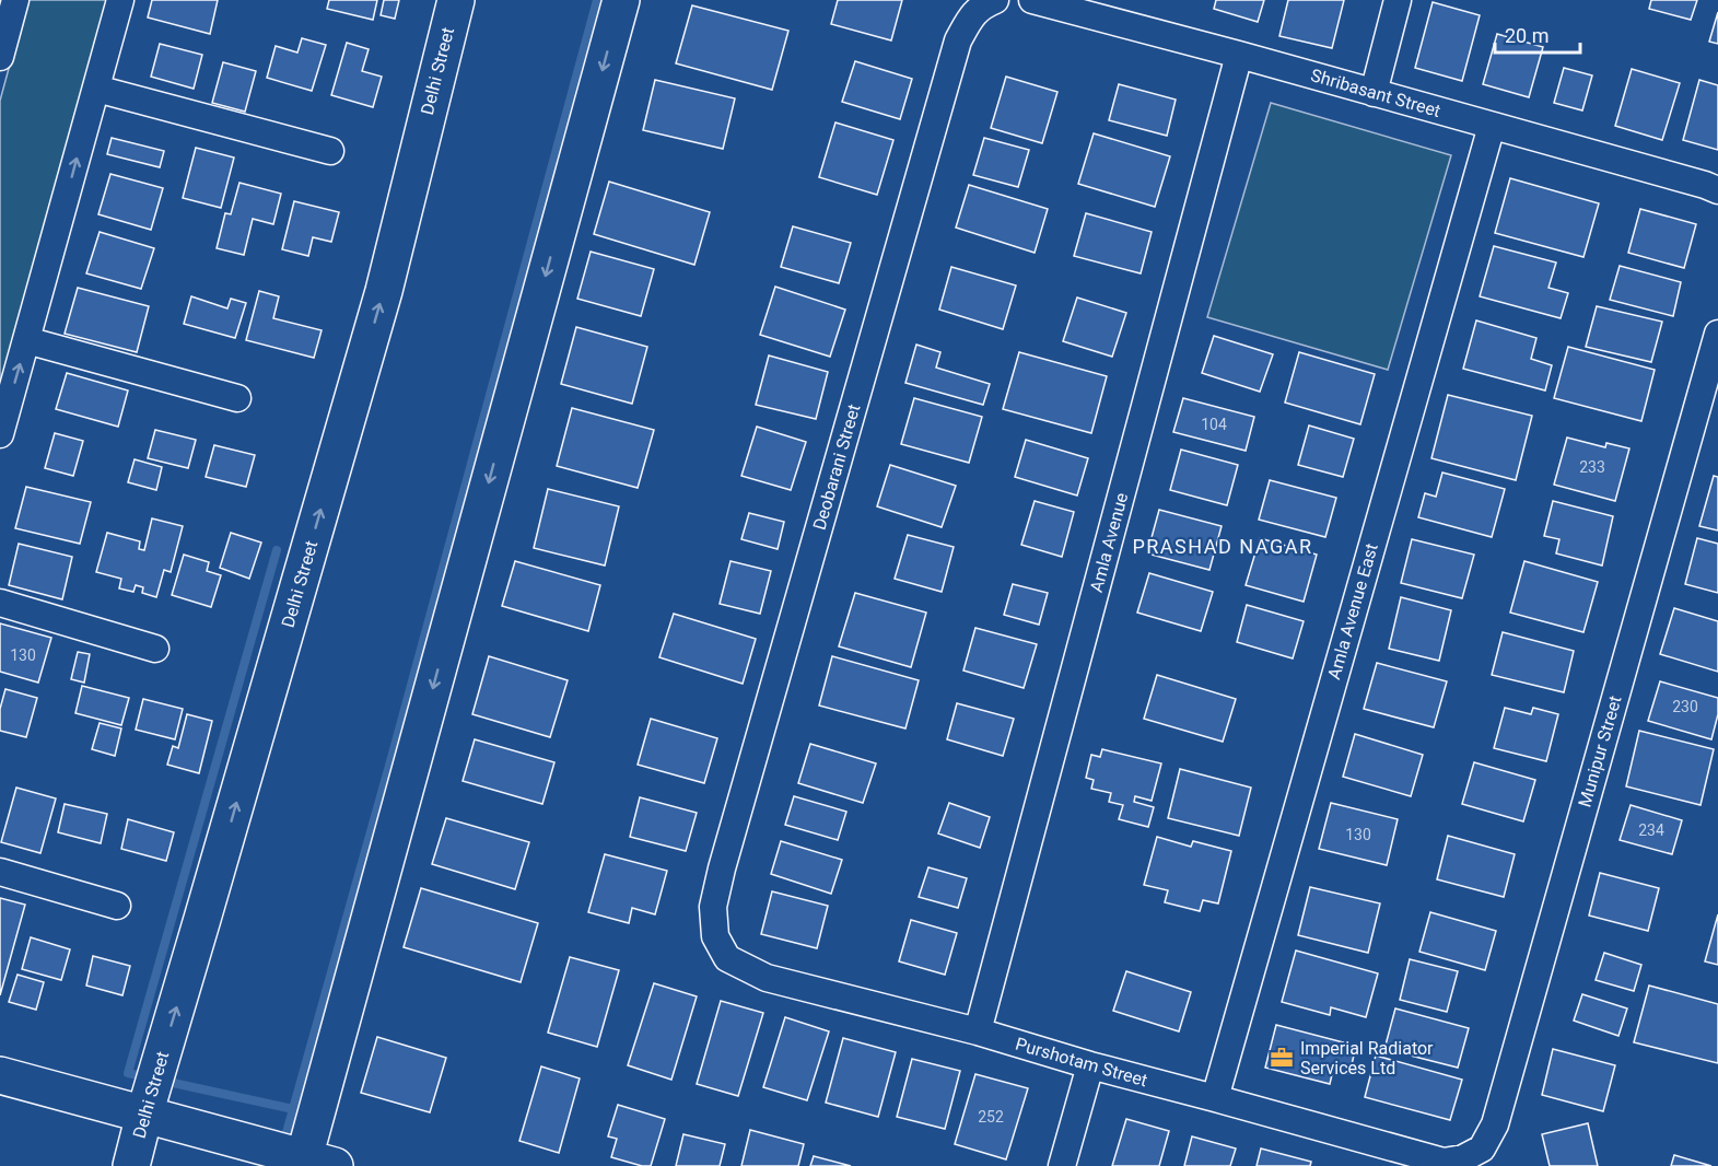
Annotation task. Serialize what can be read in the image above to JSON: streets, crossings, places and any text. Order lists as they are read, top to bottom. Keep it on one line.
{"streets":{"street":["Delhi Street","Shribasant Street","Deobarani Street","Amla Avenue","Amla Avenue East","Munipur Street","Purshotam Street"]},"crossings":[["Shribasant Street","Amla Avenue"],["Shribasant Street","Amla Avenue East"],["Deobarani Street","Purshotam Street"],["Amla Avenue","Purshotam Street"],["Amla Avenue East","Purshotam Street"],["Munipur Street","Purshotam Street"]],"districts":["PRASHAD NAGAR"],"places":{"office":["Imperial Radiator Services Ltd"]},"house_numbers":["104","233","130","230","234","130","252"],"scale_bar":"20 m"}
